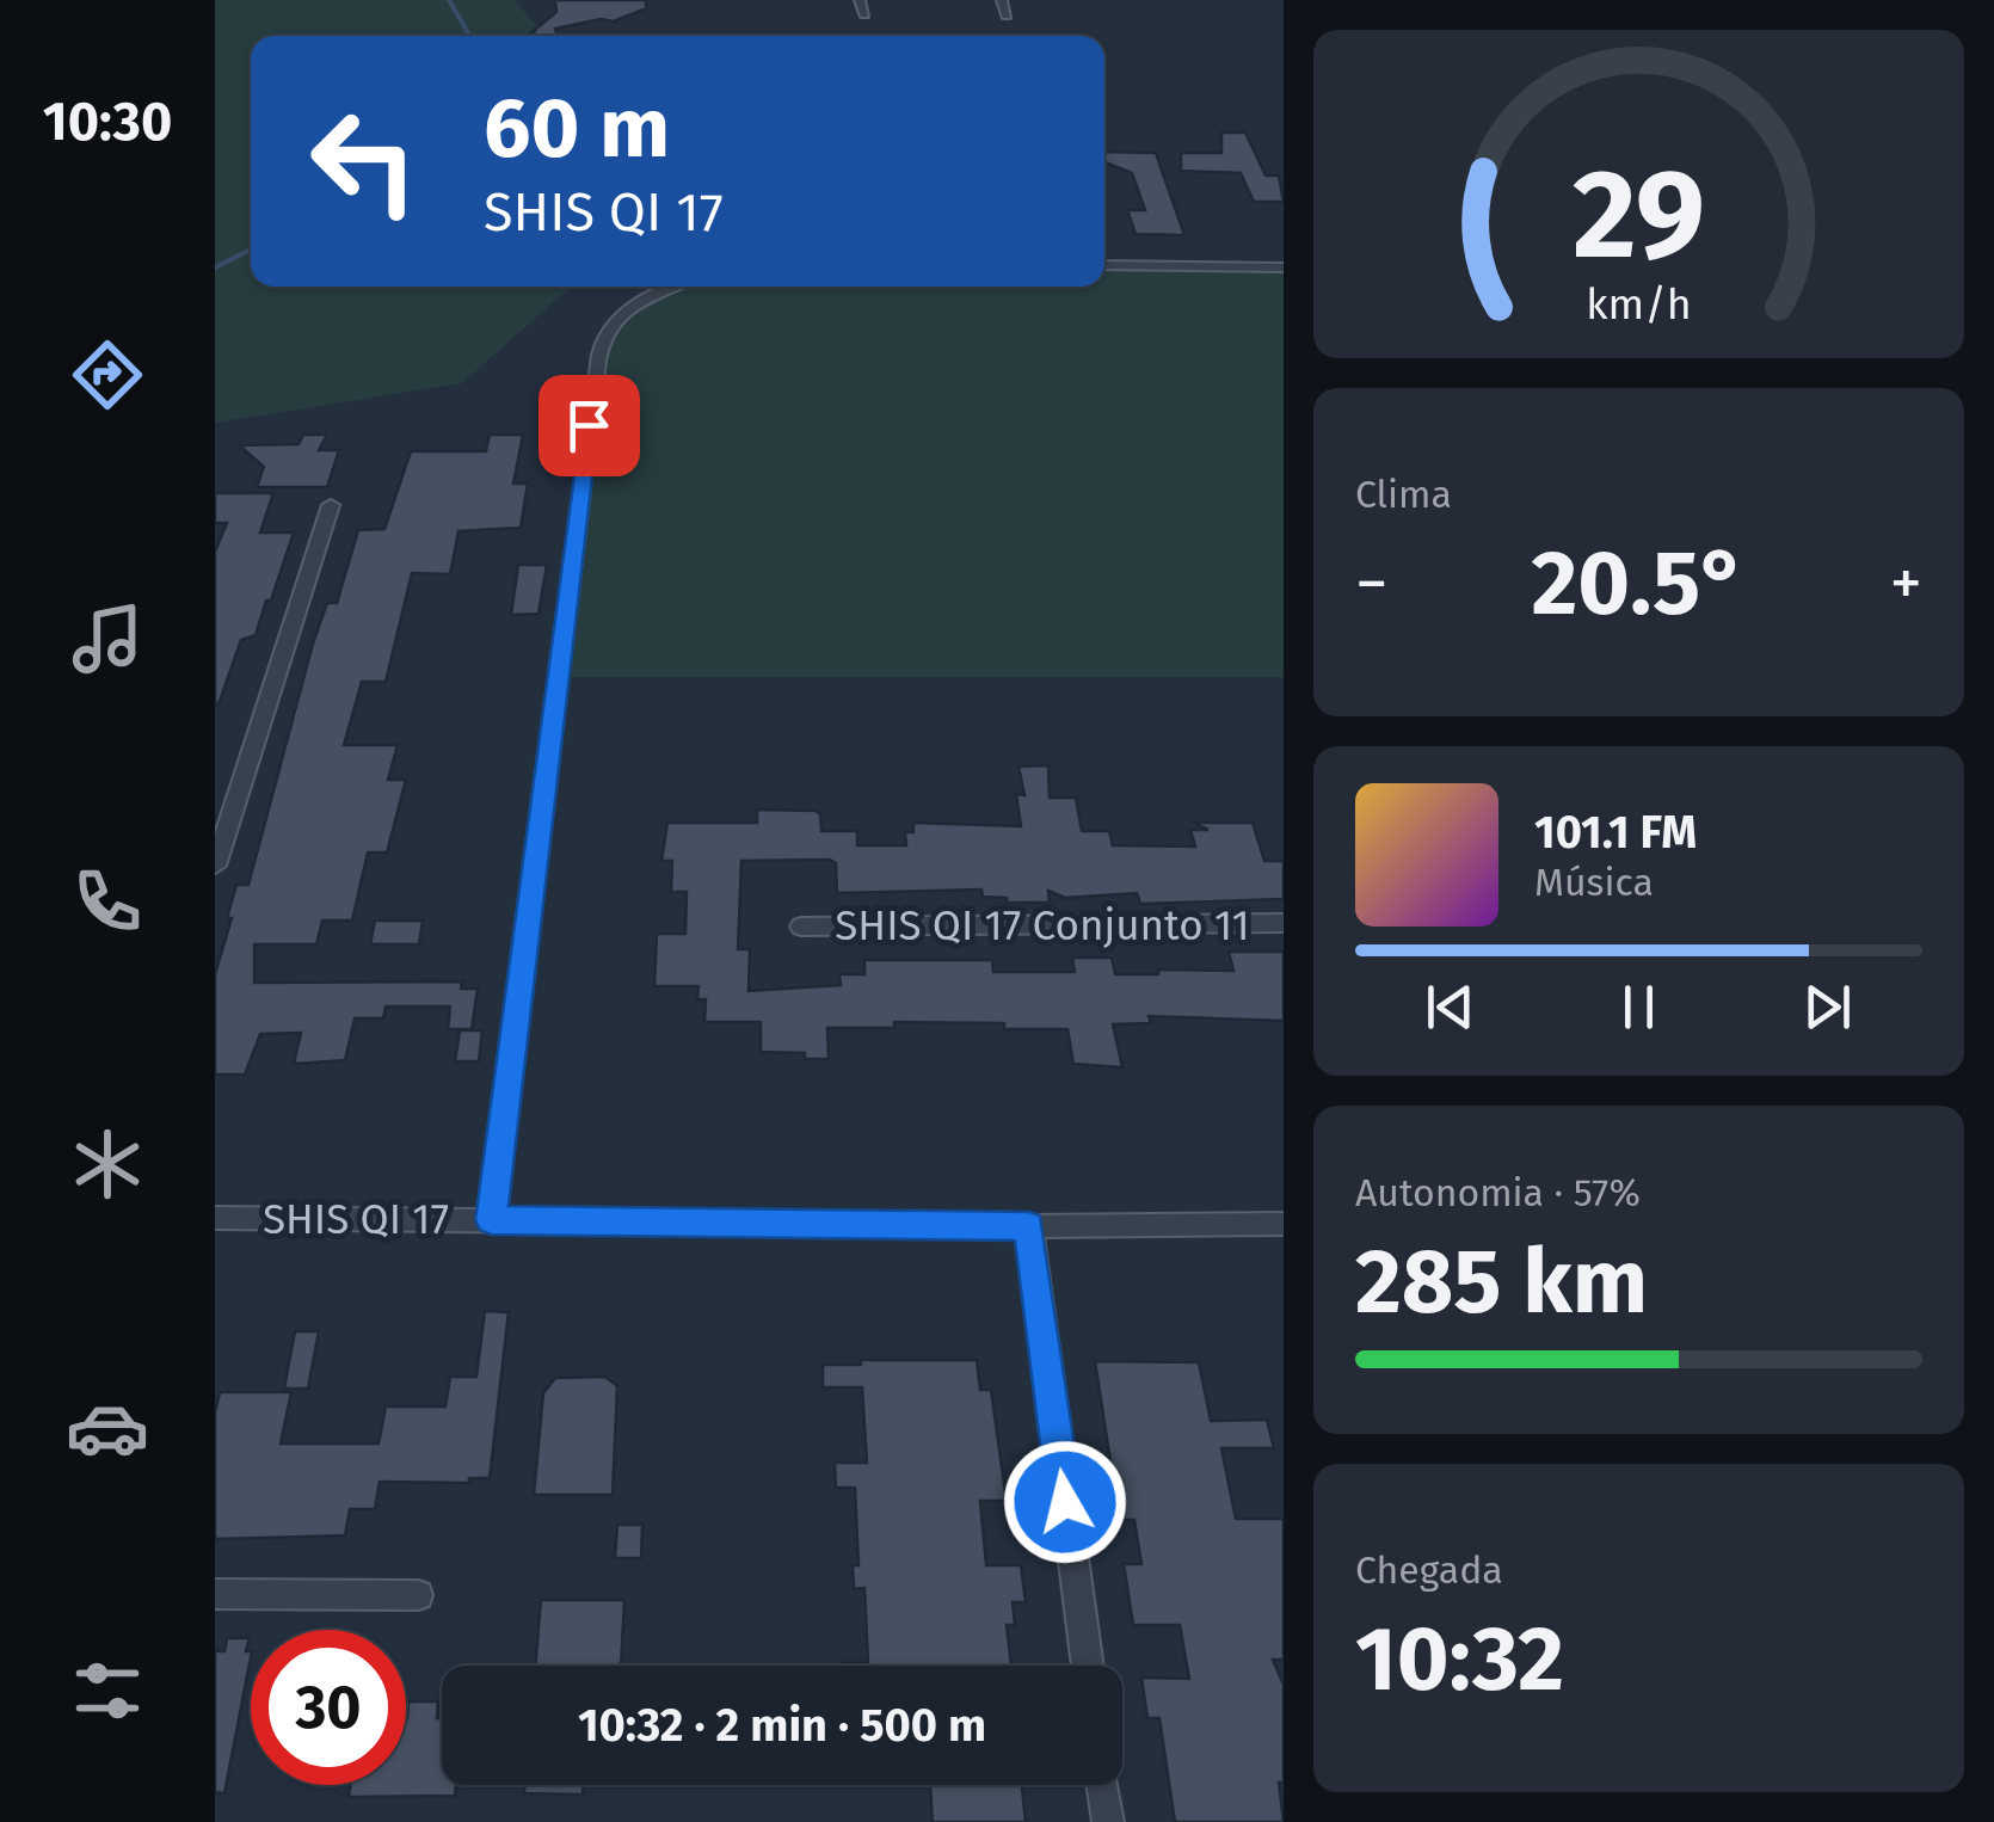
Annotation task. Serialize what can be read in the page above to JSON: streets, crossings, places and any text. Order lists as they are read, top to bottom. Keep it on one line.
{"streets":{"street":["SHIS QI 17 Conjunto 11","SHIS QI 17"]},"page":{"tabs":"10:30","turn":["60 m","SHIS QI 17"],"tile":["Clima",["Autonomia · 57%","285 km"],["Chegada","10:32"]],"heat":["−","20.5°","+"],"song":["101.1 FM","Música"],"limit":"30","trip":"10:32 · 2 min · 500 m","gauge":["29","km/h"]}}
